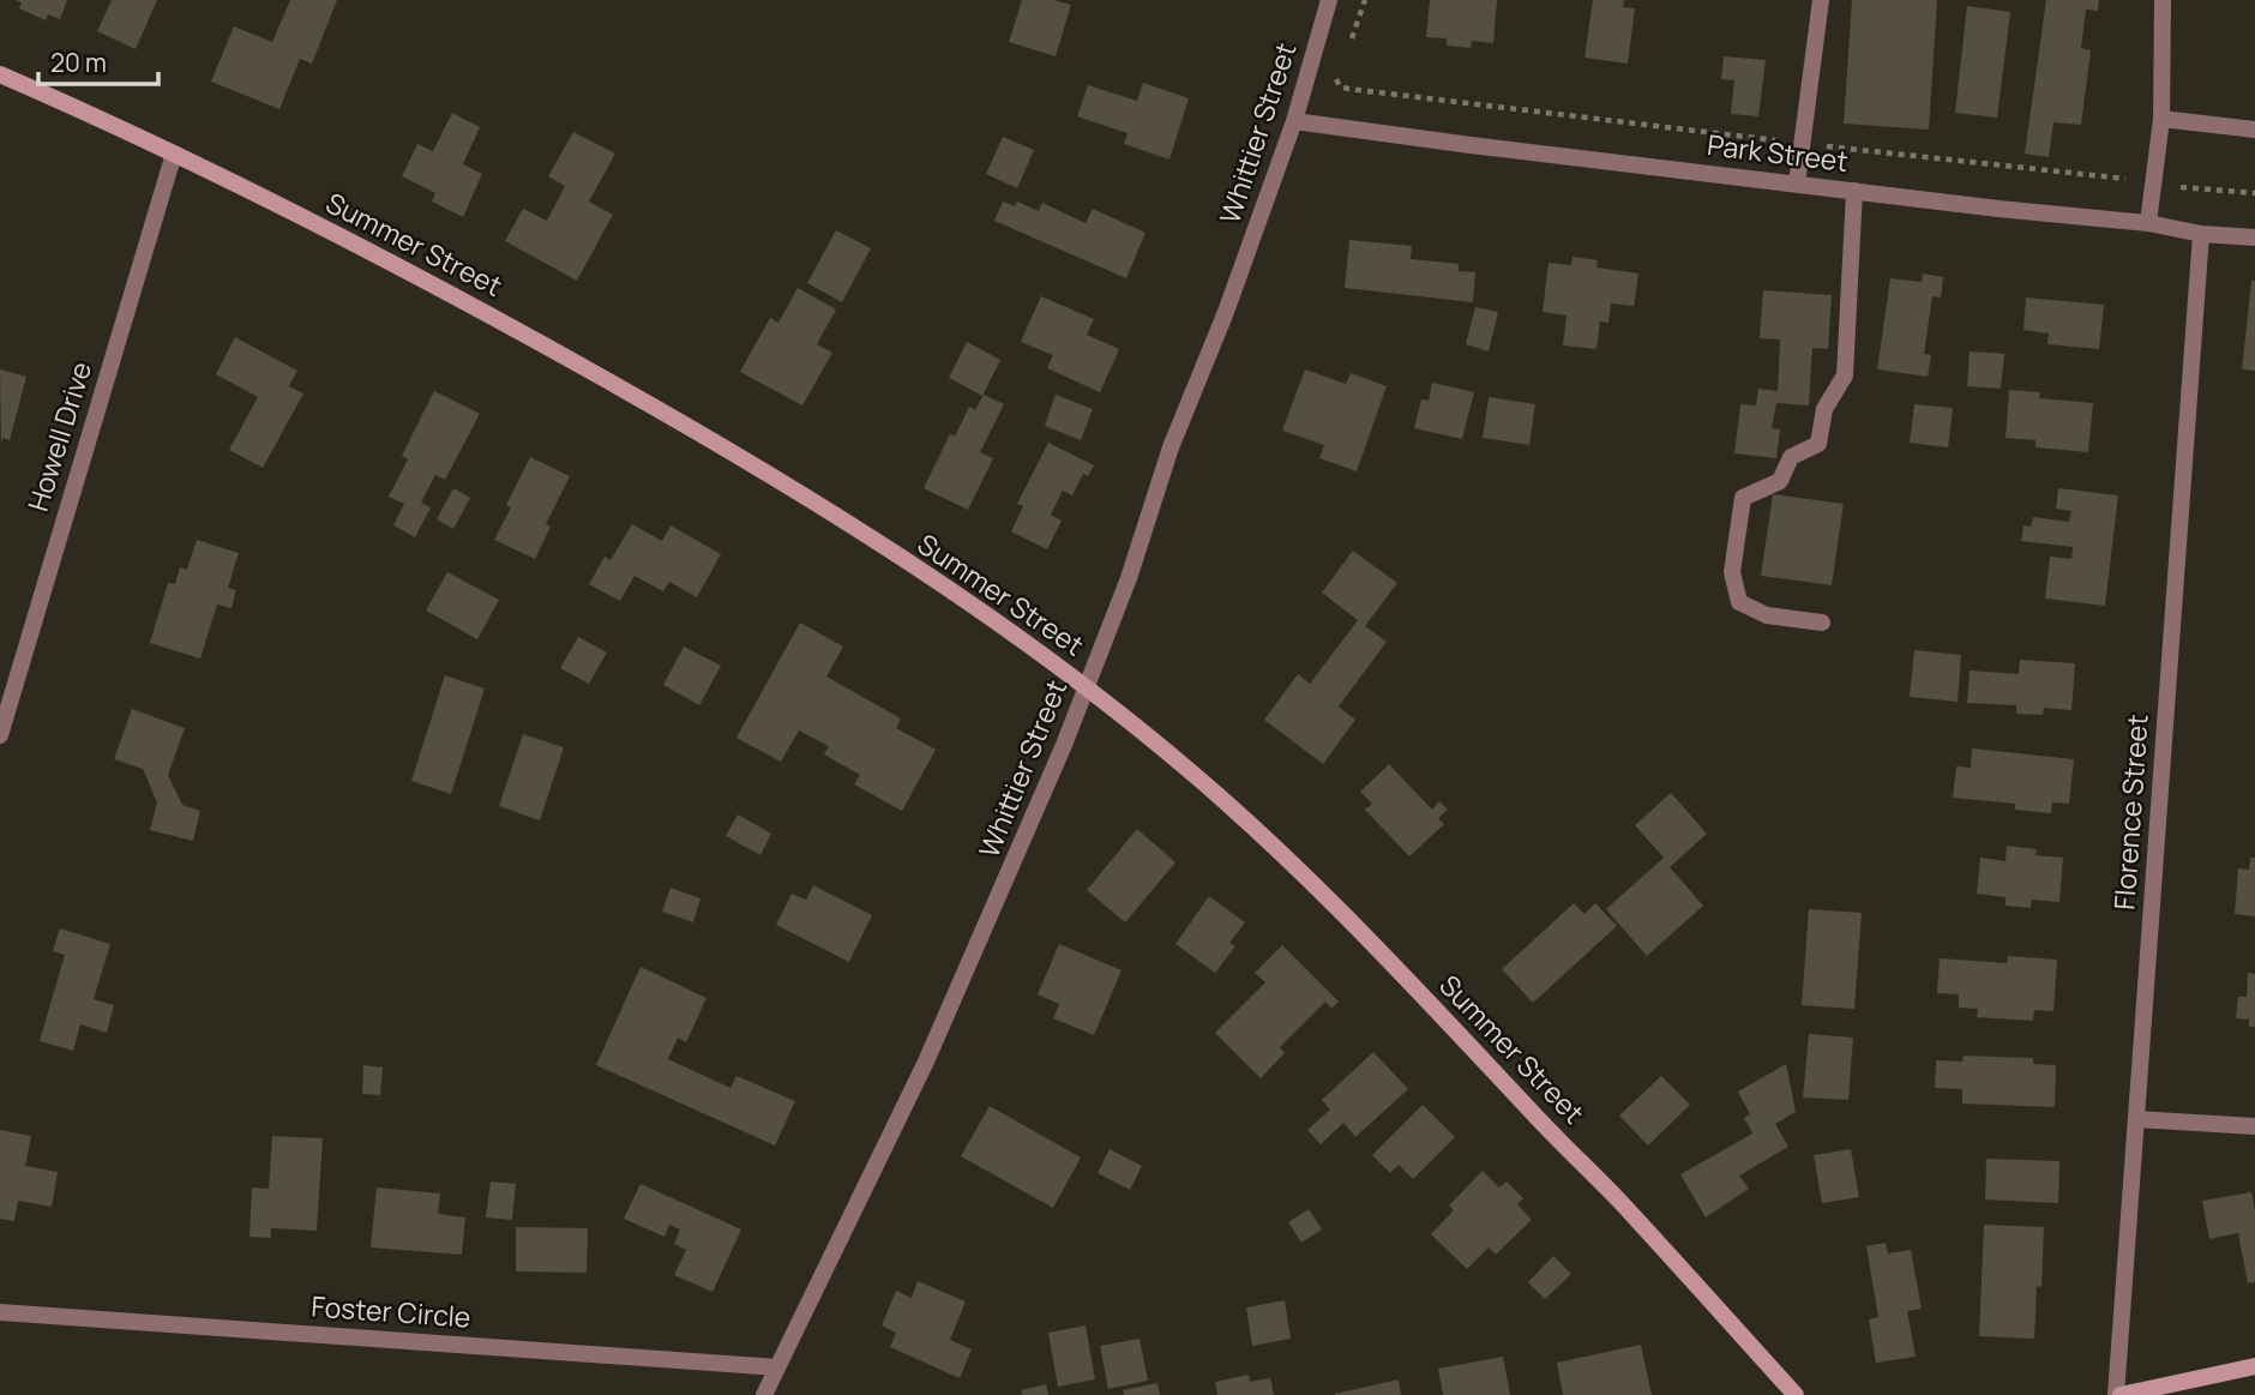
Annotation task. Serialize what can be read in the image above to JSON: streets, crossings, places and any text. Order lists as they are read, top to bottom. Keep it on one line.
{"streets":{"street":["Whittier Street","Park Street","Summer Street","Howell Drive","Florence Street","Foster Circle"]},"crossings":[["Whittier Street","Park Street"],["Whittier Street","Summer Street"],["Whittier Street","Foster Circle"],["Park Street","Florence Street"],["Summer Street","Howell Drive"]],"scale_bar":"20 m"}
